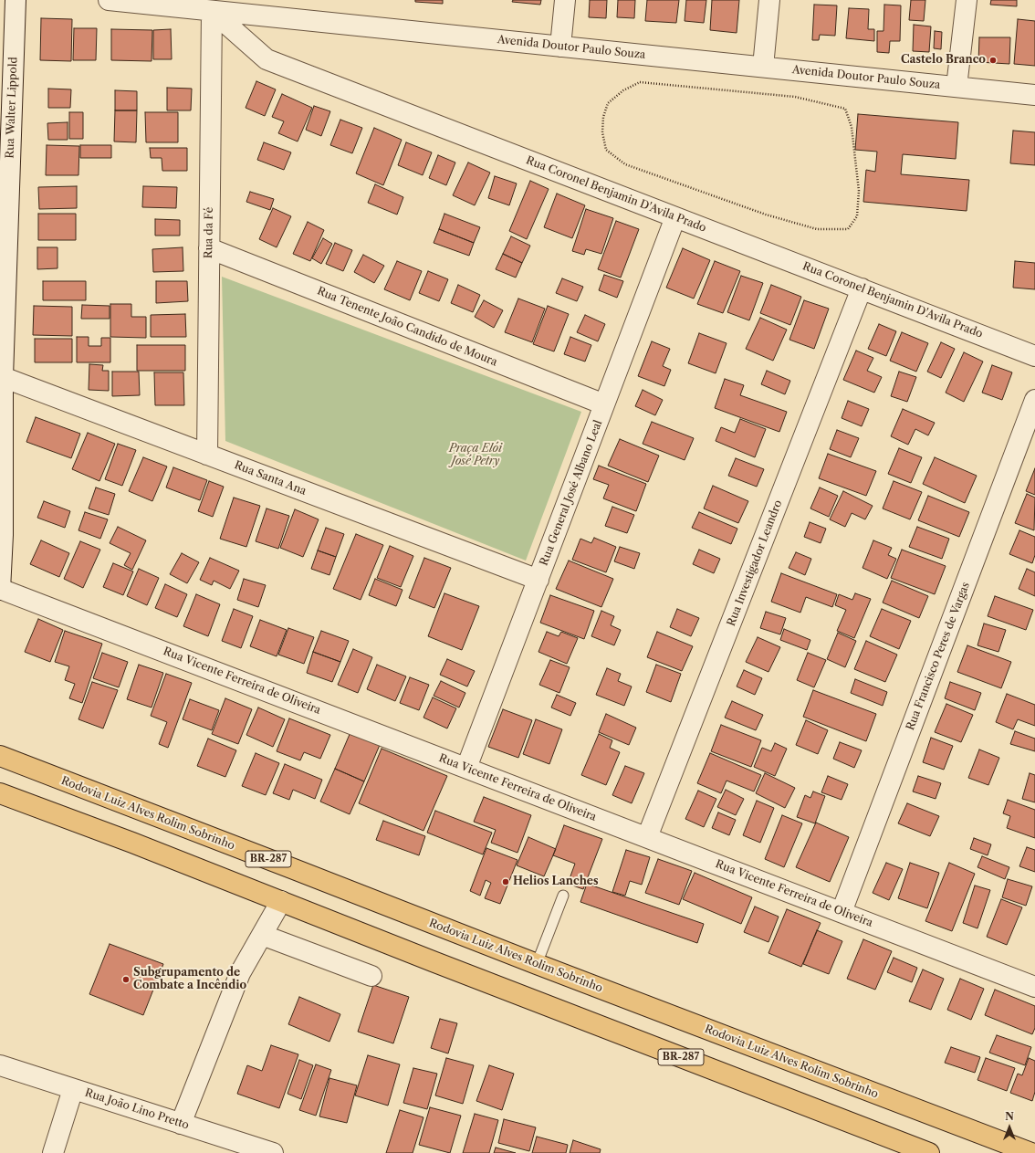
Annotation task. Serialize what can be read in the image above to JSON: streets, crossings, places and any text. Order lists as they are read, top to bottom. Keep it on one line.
{"streets":{"highway":["Rodovia Luiz Alves Rolim Sobrinho","BR-287"],"street":["Avenida Doutor Paulo Souza","Rua Walter Lippold","Rua Coronel Benjamin D'Avila Prado","Rua da Fé","Rua Tenente João Candido de Moura","Rua Santa Ana","Rua General José Albano Leal","Rua Investigador Leandro","Rua Francisco Peres de Vargas","Rua Vicente Ferreira de Oliveira","Rua João Lino Pretto"]},"crossings":[["Avenida Doutor Paulo Souza","Rua Coronel Benjamin D'Avila Prado"],["Avenida Doutor Paulo Souza","Rua da Fé"],["Rua Walter Lippold","Rua Santa Ana"],["Rua Walter Lippold","Rua Vicente Ferreira de Oliveira"],["Rua Coronel Benjamin D'Avila Prado","Rua da Fé"],["Rua Coronel Benjamin D'Avila Prado","Rua General José Albano Leal"],["Rua Coronel Benjamin D'Avila Prado","Rua Investigador Leandro"],["Rua da Fé","Rua Tenente João Candido de Moura"],["Rua da Fé","Rua Santa Ana"],["Rua Tenente João Candido de Moura","Rua General José Albano Leal"],["Rua Santa Ana","Rua General José Albano Leal"],["Rua General José Albano Leal","Rua Vicente Ferreira de Oliveira"],["Rua Investigador Leandro","Rua Vicente Ferreira de Oliveira"],["Rua Francisco Peres de Vargas","Rua Vicente Ferreira de Oliveira"]],"parks":["Praça Elói José Petry"],"places":["Castelo Branco","Helios Lanches","Subgrupamento de Combate a Incêndio"],"north":"top"}
